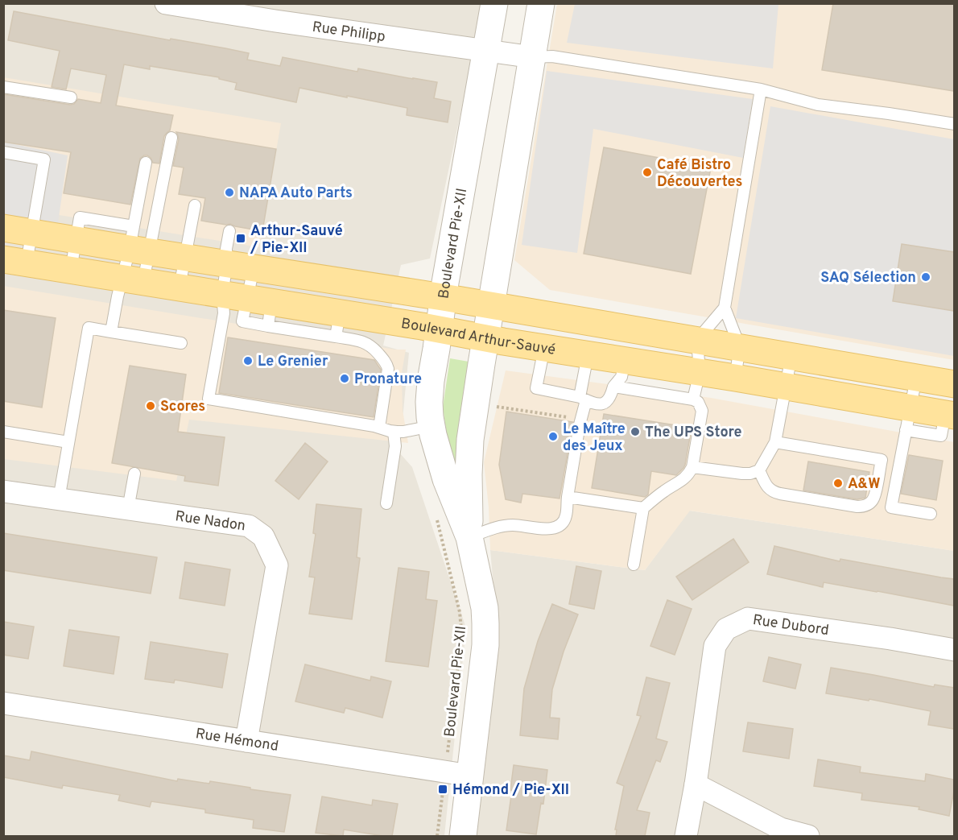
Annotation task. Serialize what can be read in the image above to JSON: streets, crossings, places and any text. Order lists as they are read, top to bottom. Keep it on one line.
{"streets":{"main road":["Boulevard Arthur-Sauvé"],"street":["Rue Philipp","Boulevard Pie-XII","Rue Nadon","Rue Dubord","Rue Hémond"]},"crossings":[["Rue Philipp","Boulevard Pie-XII"],["Boulevard Pie-XII","Boulevard Arthur-Sauvé"],["Boulevard Pie-XII","Rue Hémond"],["Rue Nadon","Rue Hémond"]],"places":{"other":["Café Bistro Découvertes","NAPA Auto Parts","SAQ Sélection","Le Grenier","Pronature","Scores","The UPS Store","Le Maître des Jeux","A&W"],"transit":["Arthur-Sauvé / Pie-XII","Hémond / Pie-XII"]}}
